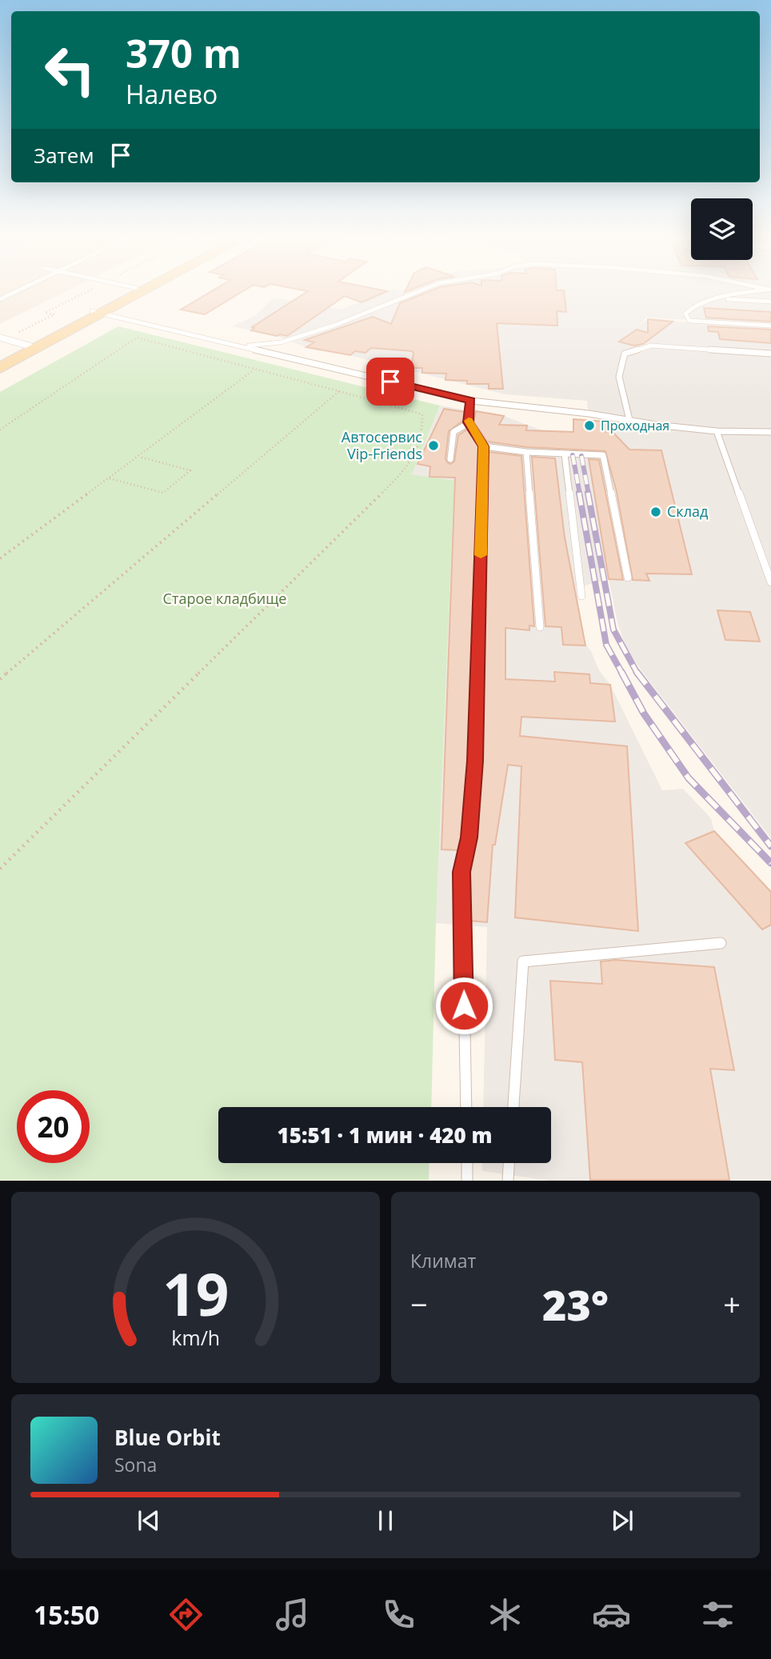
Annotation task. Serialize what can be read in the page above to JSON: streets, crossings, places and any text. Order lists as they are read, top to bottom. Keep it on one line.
{"parks":["Старое кладбище"],"places":["Проходная","Автосервис Vip-Friends","Склад"],"page":{"turn":["370 m","Налево"],"then":"Затем","limit":"20","trip":"15:51 · 1 мин · 420 m","tile":"Климат","heat":["−","23°","+"],"song":["Blue Orbit","Sona"],"tabs":"15:50","gauge":["19","km/h"]}}
